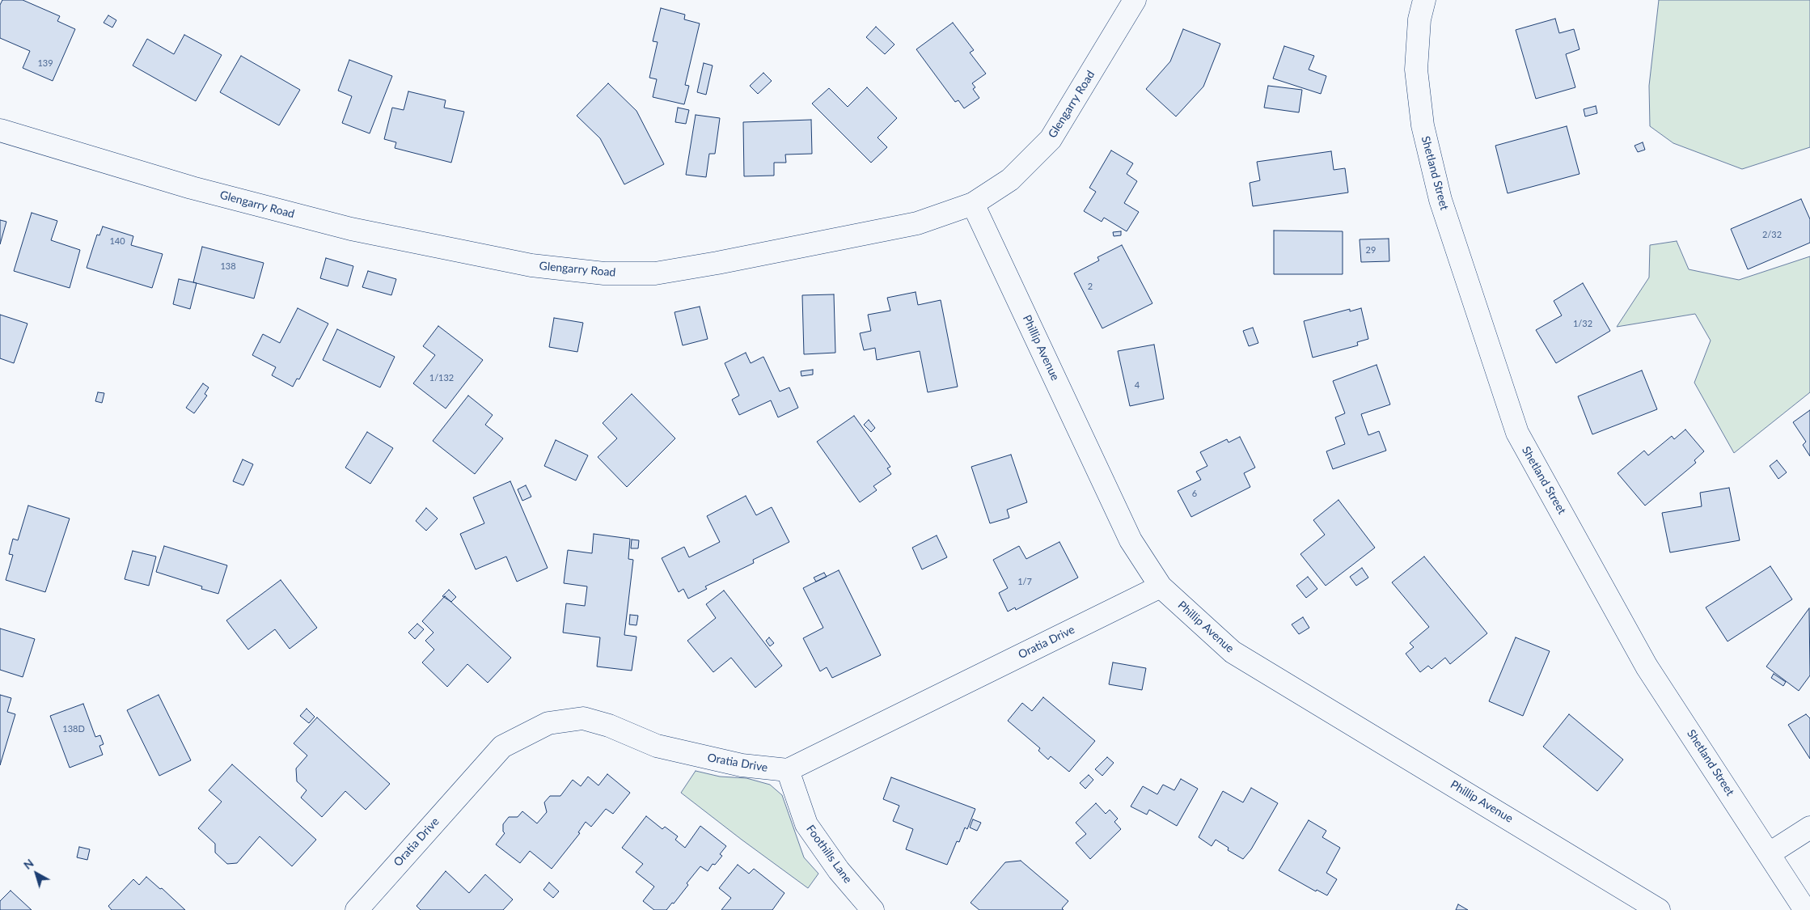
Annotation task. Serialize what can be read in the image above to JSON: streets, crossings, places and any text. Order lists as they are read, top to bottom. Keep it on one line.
{"streets":{"street":["Glengarry Road","Shetland Street","Phillip Avenue","Oratia Drive","Foothills Lane"]},"crossings":[["Glengarry Road","Phillip Avenue"],["Phillip Avenue","Oratia Drive"],["Oratia Drive","Foothills Lane"]],"house_numbers":["139","2/32","140","29","138","2","1/32","1/132","4","6","1/7","138D"],"north":"top left"}
